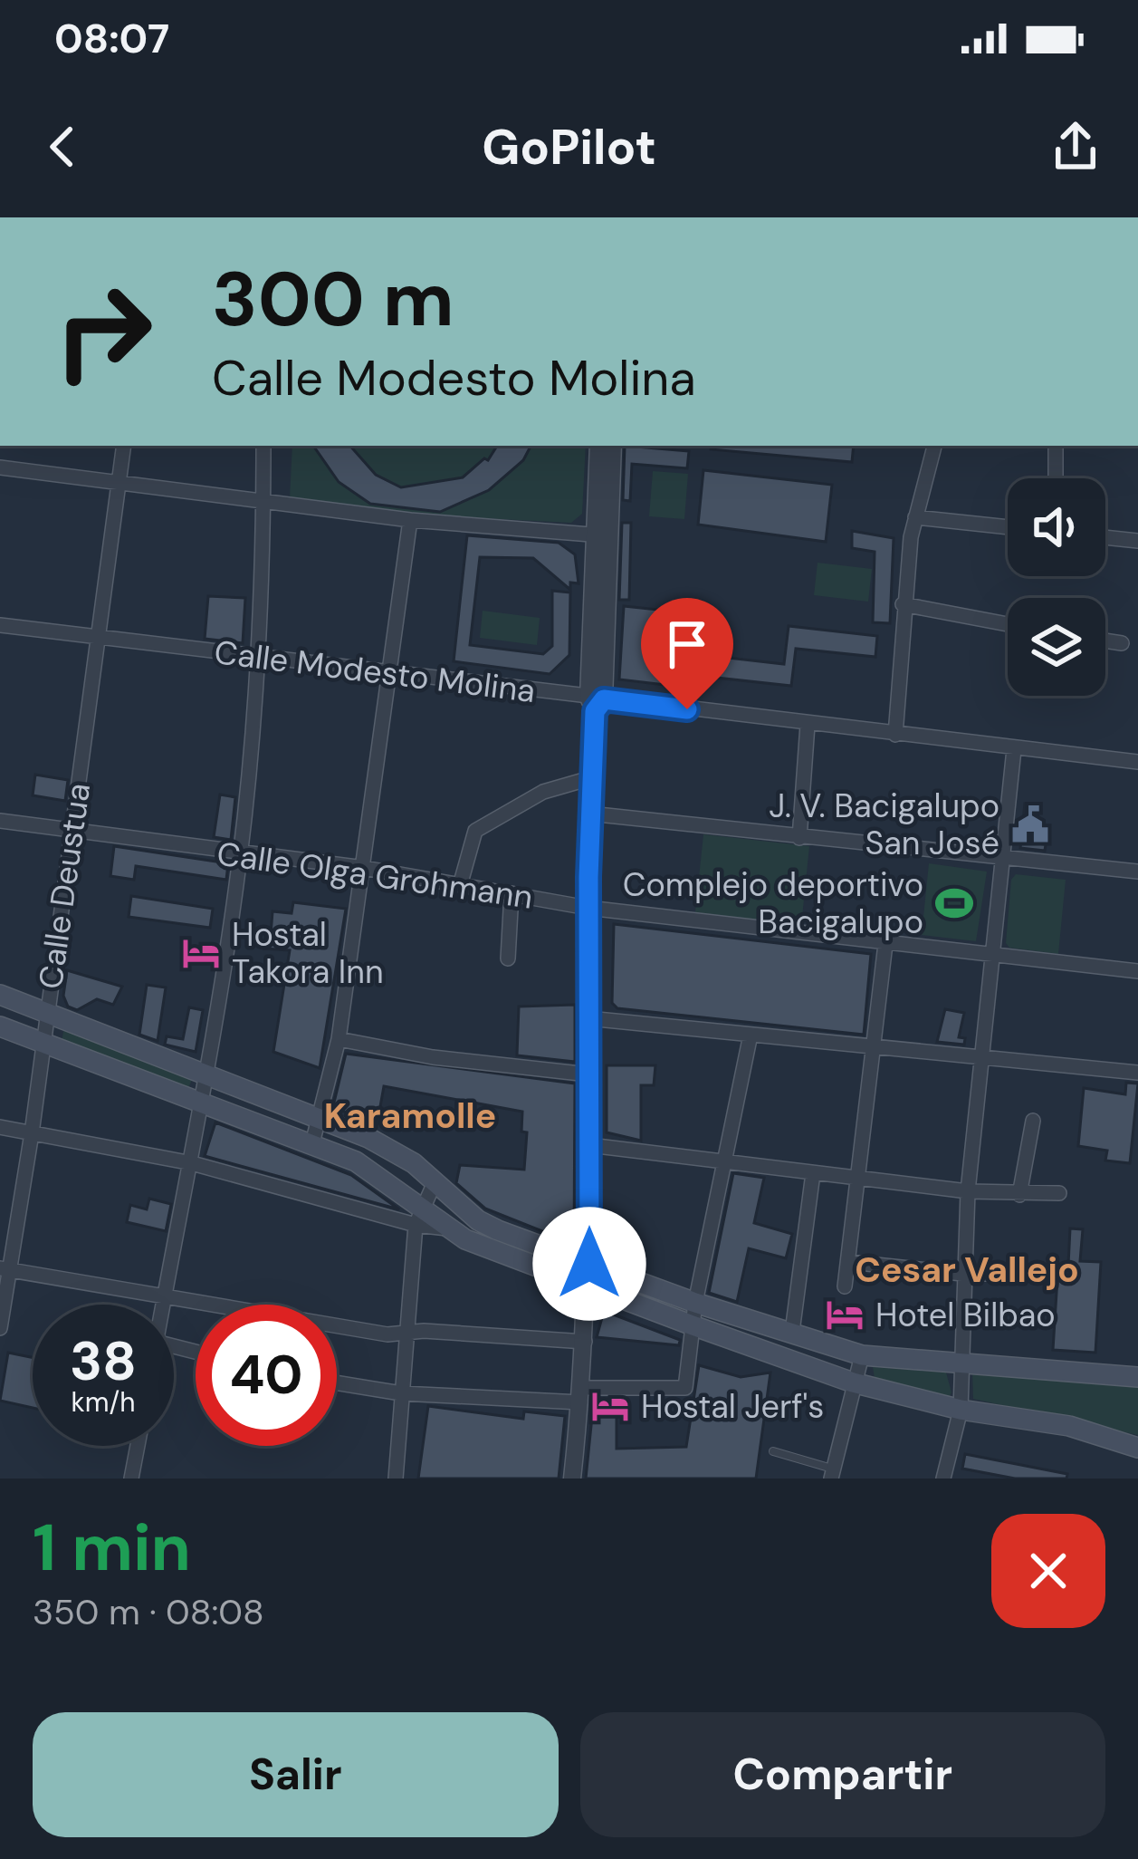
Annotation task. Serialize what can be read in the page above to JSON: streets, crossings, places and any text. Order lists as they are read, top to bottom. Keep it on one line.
{"streets":{"street":["Calle Modesto Molina","Calle Olga Grohmann","Calle Deustua"]},"crossings":[["Calle Modesto Molina","Calle Deustua"],["Calle Olga Grohmann","Calle Deustua"]],"districts":["Karamolle","Cesar Vallejo"],"places":{"public building":["J. V. Bacigalupo San José"],"sports":["Complejo deportivo Bacigalupo"],"hotel":["Hostal Takora Inn","Hotel Bilbao","Hostal Jerf's"]},"page":{"status":"08:07","header":"GoPilot","turn":["300 m","Calle Modesto Molina"],"speed":"38 km/h","limit":"40","heading":["1 min","350 m · 08:08"],"buttons":["Salir","Compartir"]}}
